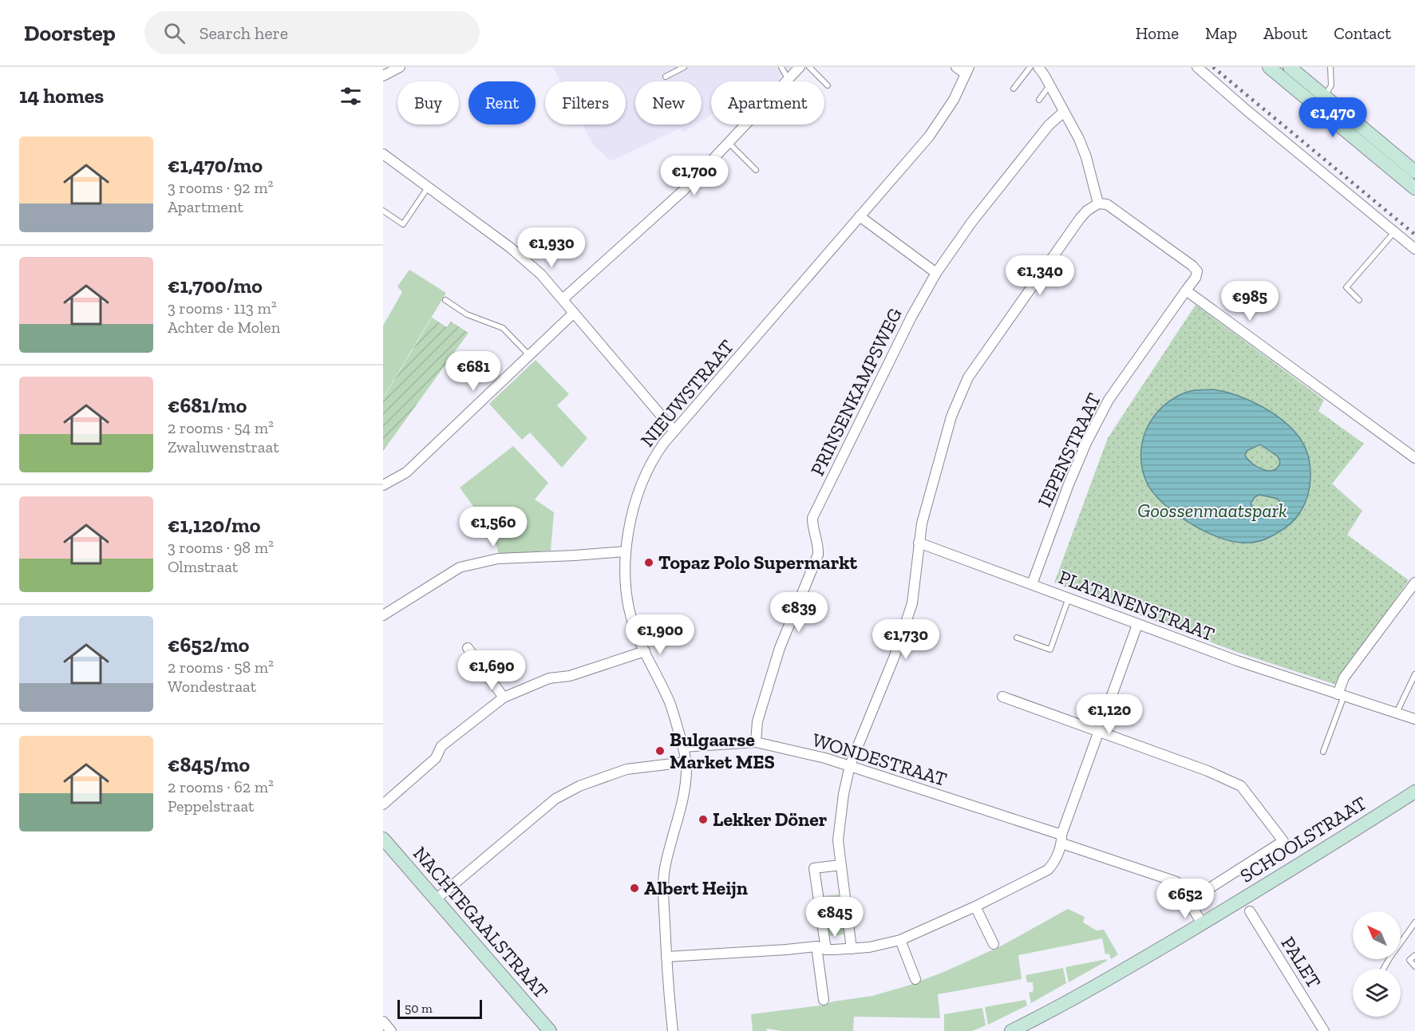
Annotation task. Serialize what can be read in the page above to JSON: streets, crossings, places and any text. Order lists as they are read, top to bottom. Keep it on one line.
{"streets":{"street":["PRINSENKAMPSWEG","NIEUWSTRAAT","IEPENSTRAAT","PLATANENSTRAAT","WONDESTRAAT","SCHOOLSTRAAT","NACHTEGAALSTRAAT","PALET"]},"crossings":[["PRINSENKAMPSWEG","WONDESTRAAT"],["NIEUWSTRAAT","WONDESTRAAT"],["IEPENSTRAAT","PLATANENSTRAAT"],["WONDESTRAAT","SCHOOLSTRAAT"]],"parks":["Goossenmaatspark"],"places":["Topaz Polo Supermarkt","Bulgaarse Market MES","Lekker Döner","Albert Heijn"],"scale_bar":"50 m","north":"top left","page":{"header":"Doorstep","search":"Search here","nav":["Home","Map","About","Contact"],"heading":"14 homes","chip":["Buy","Rent","Filters","New","Apartment"],"price":["€1,470","€1,700","€1,930","€1,340","€985","€681","€1,560","€839","€1,900","€1,730","€1,690","€1,120","€652","€845"],"list":[{"name":"€1,470/mo","note":"3 rooms · 92 m² · Apartment"},{"name":"€1,700/mo","note":"3 rooms · 113 m² · Achter de Molen"},{"name":"€681/mo","note":"2 rooms · 54 m² · Zwaluwenstraat"},{"name":"€1,120/mo","note":"3 rooms · 98 m² · Olmstraat"},{"name":"€652/mo","note":"2 rooms · 58 m² · Wondestraat"},{"name":"€845/mo","note":"2 rooms · 62 m² · Peppelstraat"}],"scale":"50 m"}}
